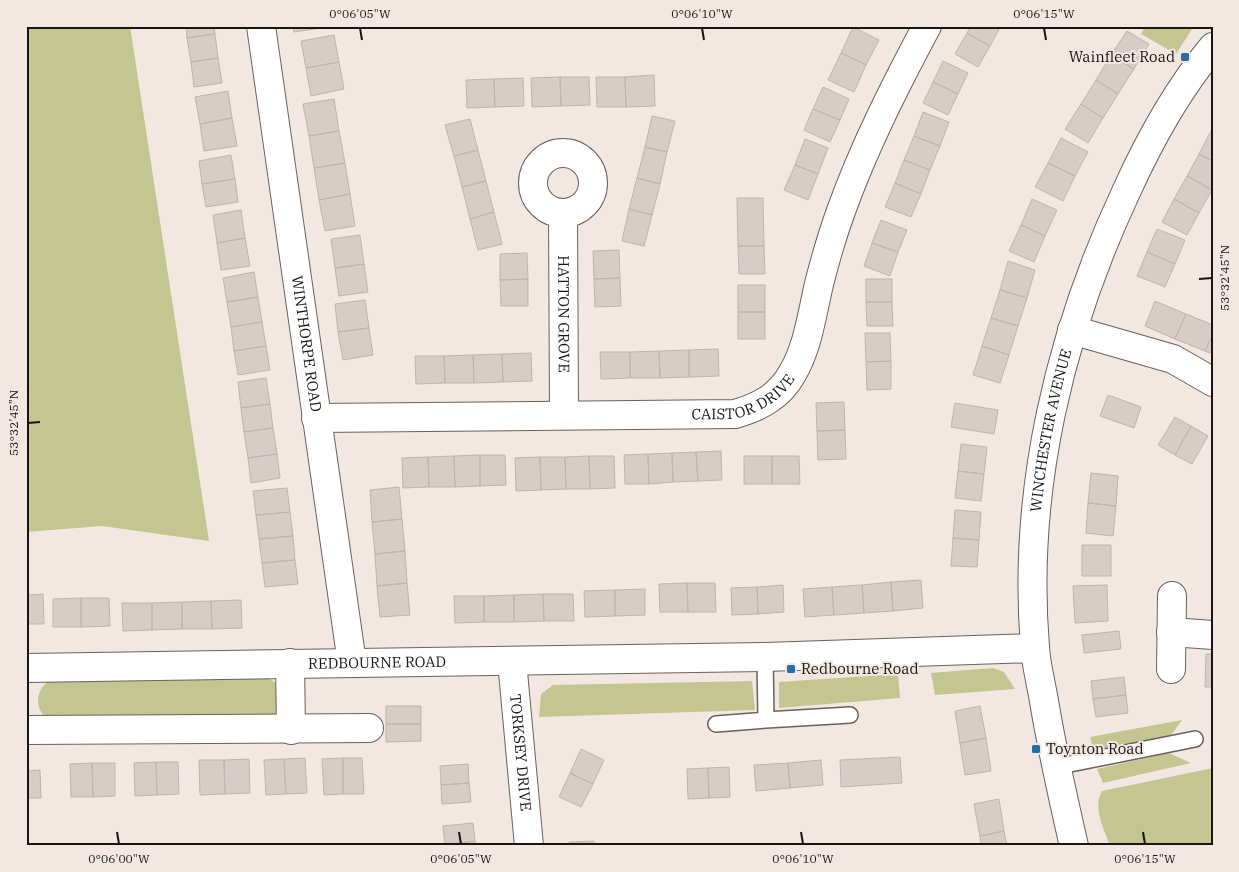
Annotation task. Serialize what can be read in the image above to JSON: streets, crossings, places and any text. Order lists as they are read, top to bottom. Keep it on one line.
{"streets":{"street":["HATTON GROVE","WINTHORPE ROAD","CAISTOR DRIVE","WINCHESTER AVENUE","REDBOURNE ROAD","TORKSEY DRIVE"]},"crossings":[["HATTON GROVE","CAISTOR DRIVE"],["WINTHORPE ROAD","CAISTOR DRIVE"],["WINTHORPE ROAD","REDBOURNE ROAD"],["WINCHESTER AVENUE","REDBOURNE ROAD"],["REDBOURNE ROAD","TORKSEY DRIVE"]],"places":{"transit":["Wainfleet Road","Redbourne Road","Toynton Road"]},"coordinates":["0°06'05\"W","0°06'10\"W","0°06'15\"W","53°32'45\"N","0°06'00\"W"]}
